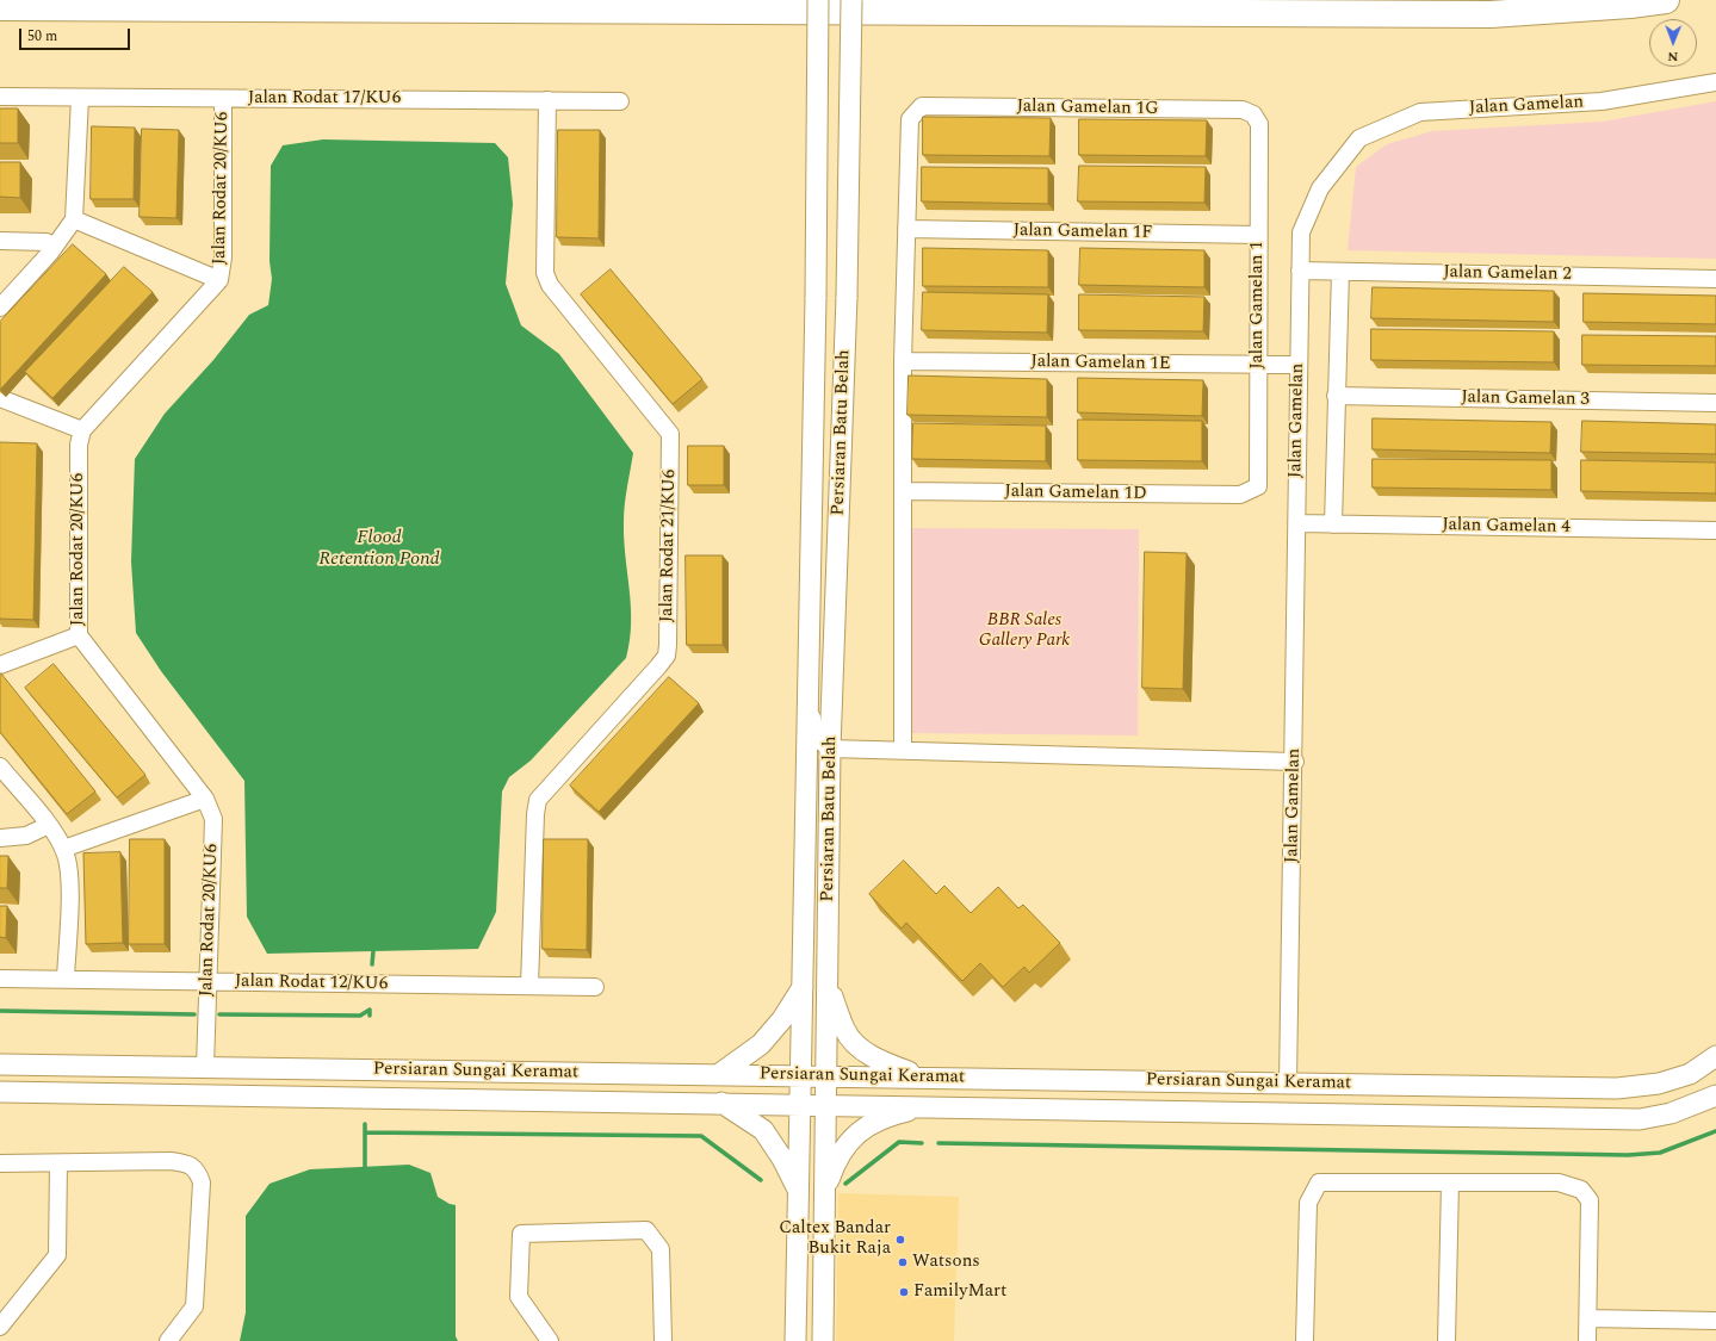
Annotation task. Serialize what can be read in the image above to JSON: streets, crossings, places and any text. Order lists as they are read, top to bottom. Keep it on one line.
{"streets":{"street":["Jalan Rodat 17/KU6","Jalan Gamelan","Jalan Gamelan 1G","Jalan Rodat 20/KU6","Jalan Gamelan 1F","Jalan Gamelan 2","Jalan Gamelan 1","Jalan Gamelan 1E","Jalan Gamelan 3","Persiaran Batu Belah","Jalan Gamelan 1D","Jalan Gamelan 4","Jalan Rodat 21/KU6","Jalan Rodat 12/KU6","Persiaran Sungai Keramat"]},"crossings":[["Jalan Rodat 17/KU6","Jalan Rodat 20/KU6"],["Jalan Rodat 17/KU6","Jalan Rodat 21/KU6"],["Jalan Gamelan","Jalan Gamelan 2"],["Jalan Gamelan","Jalan Gamelan 1E"],["Jalan Gamelan","Jalan Gamelan 4"],["Jalan Gamelan","Persiaran Sungai Keramat"],["Jalan Gamelan 1G","Jalan Gamelan 1F"],["Jalan Gamelan 1G","Jalan Gamelan 1"],["Jalan Rodat 20/KU6","Jalan Rodat 12/KU6"],["Jalan Rodat 20/KU6","Persiaran Sungai Keramat"],["Jalan Gamelan 1F","Jalan Gamelan 1"],["Jalan Gamelan 1","Jalan Gamelan 1E"],["Jalan Gamelan 1","Jalan Gamelan 1D"],["Persiaran Batu Belah","Persiaran Sungai Keramat"],["Jalan Rodat 21/KU6","Jalan Rodat 12/KU6"]],"water":["Flood Retention Pond"],"parks":["BBR Sales Gallery Park"],"places":["Caltex Bandar Bukit Raja","Watsons","FamilyMart"],"scale_bar":"50 m","north":"bottom"}
